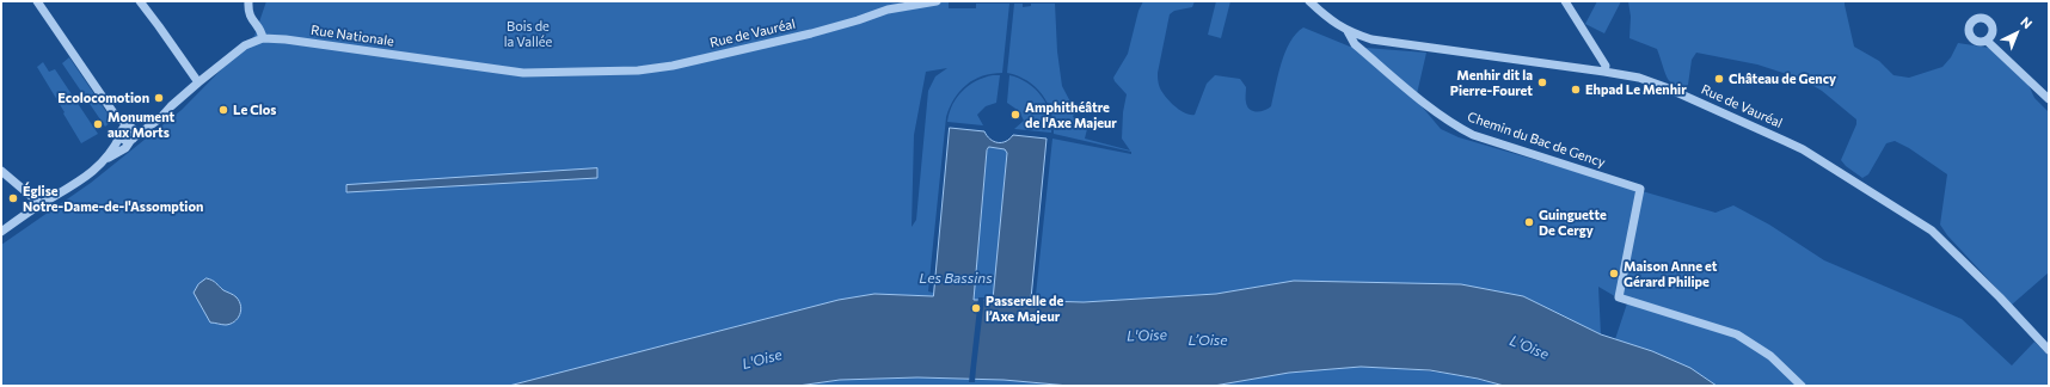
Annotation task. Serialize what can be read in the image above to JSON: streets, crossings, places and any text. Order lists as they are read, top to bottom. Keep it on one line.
{"streets":{"street":["Rue de Vauréal","Rue Nationale","Chemin du Bac de Gency"]},"crossings":[["Rue de Vauréal","Rue Nationale"],["Rue de Vauréal","Chemin du Bac de Gency"]],"water":["Les Bassins","L'Oise","L’Oise"],"parks":["Bois de la Vallée"],"places":["Château de Gency","Menhir dit la Pierre-Fouret","Ehpad Le Menhir","Ecolocomotion","Le Clos","Amphithéâtre de l'Axe Majeur","Monument aux Morts","Église Notre-Dame-de-l'Assomption","Guinguette De Cergy","Maison Anne et Gérard Philipe","Passerelle de l’Axe Majeur"],"north":"top right"}
